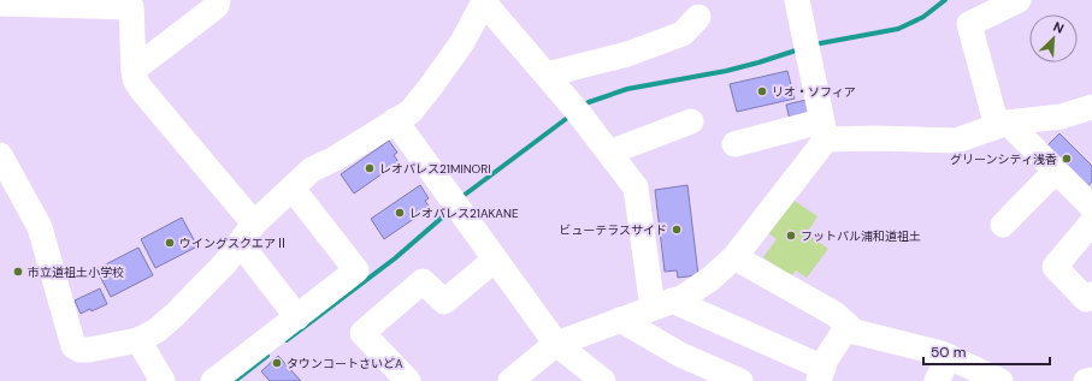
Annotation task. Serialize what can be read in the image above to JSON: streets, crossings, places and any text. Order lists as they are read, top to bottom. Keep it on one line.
{"places":["リオ・ソフィア","グリーンシティ浅香","レオパレス21MINORI","レオパレス21AKANE","ビューテラスサイド","フットパル浦和道祖土","ウイングスクエアⅡ","市立道祖土小学校","タウンコートさいどA"],"scale_bar":"50 m","north":"top right"}
